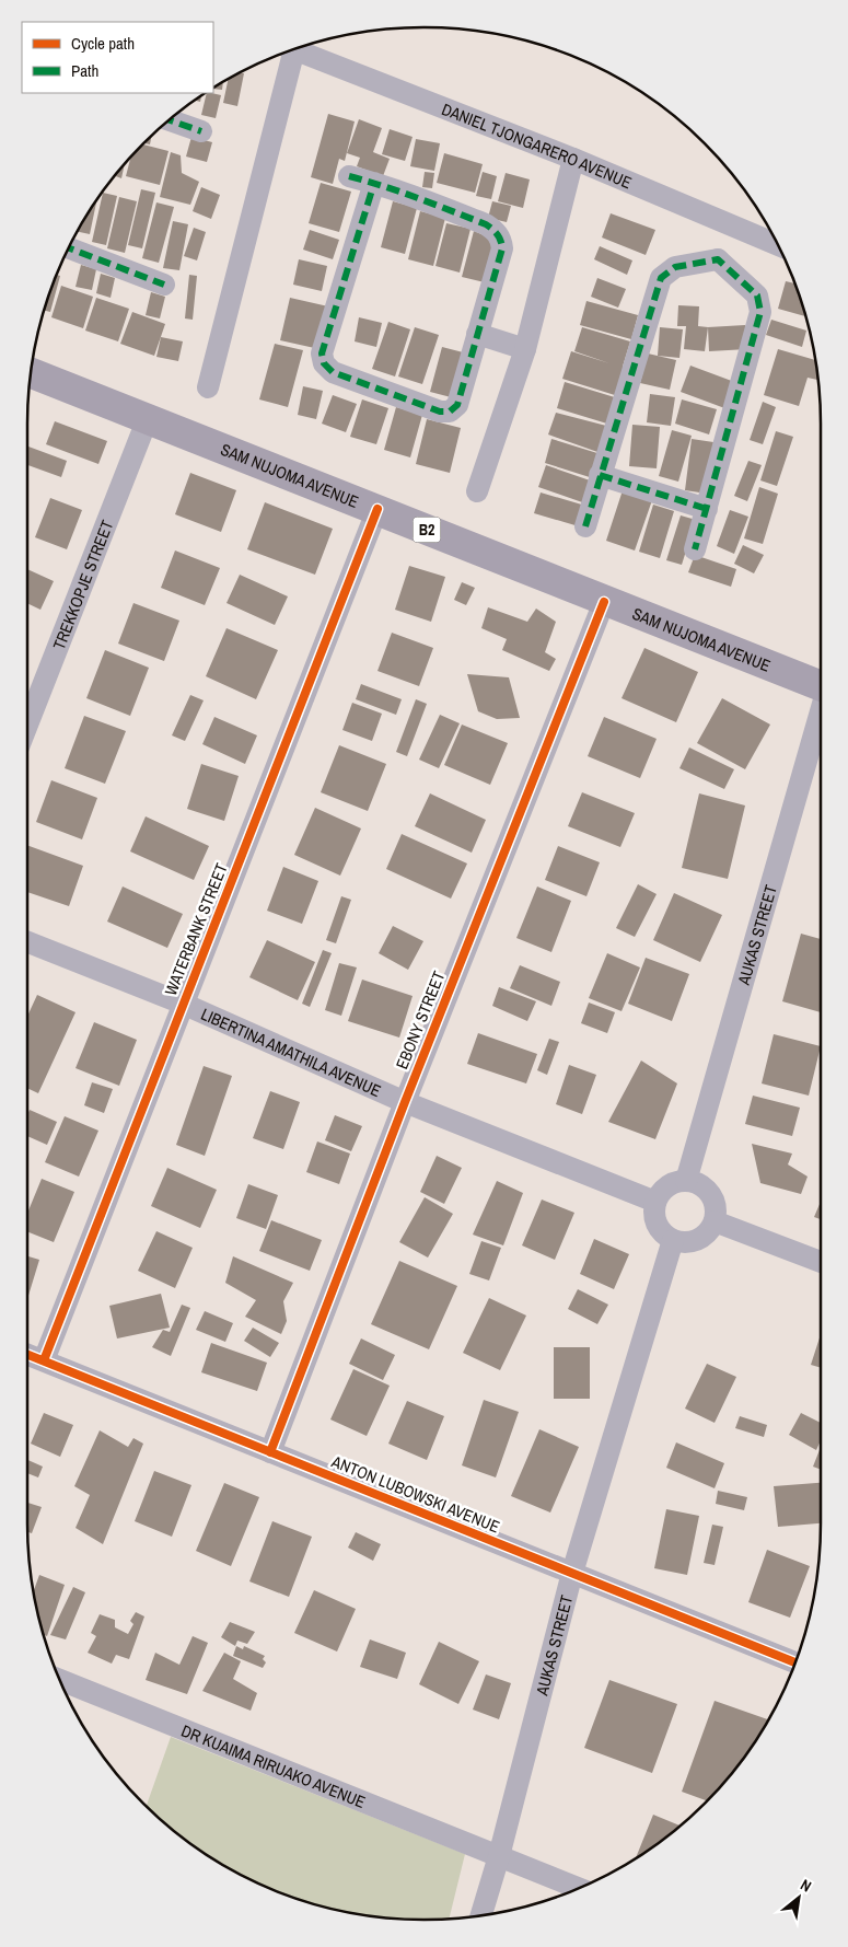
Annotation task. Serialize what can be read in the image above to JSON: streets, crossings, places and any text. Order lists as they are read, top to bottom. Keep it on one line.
{"streets":{"highway":["SAM NUJOMA AVENUE","B2"],"street":["DANIEL TJONGARERO AVENUE","TREKKOPJE STREET","WATERBANK STREET","AUKAS STREET","EBONY STREET","LIBERTINA AMATHILA AVENUE","ANTON LUBOWSKI AVENUE","DR KUAIMA RIRUAKO AVENUE"]},"crossings":[["SAM NUJOMA AVENUE","TREKKOPJE STREET"],["SAM NUJOMA AVENUE","WATERBANK STREET"],["SAM NUJOMA AVENUE","EBONY STREET"],["WATERBANK STREET","LIBERTINA AMATHILA AVENUE"],["WATERBANK STREET","ANTON LUBOWSKI AVENUE"],["AUKAS STREET","LIBERTINA AMATHILA AVENUE"],["AUKAS STREET","ANTON LUBOWSKI AVENUE"],["AUKAS STREET","DR KUAIMA RIRUAKO AVENUE"],["EBONY STREET","LIBERTINA AMATHILA AVENUE"],["EBONY STREET","ANTON LUBOWSKI AVENUE"]],"legend":["Cycle path","Path"],"north":"top right"}
